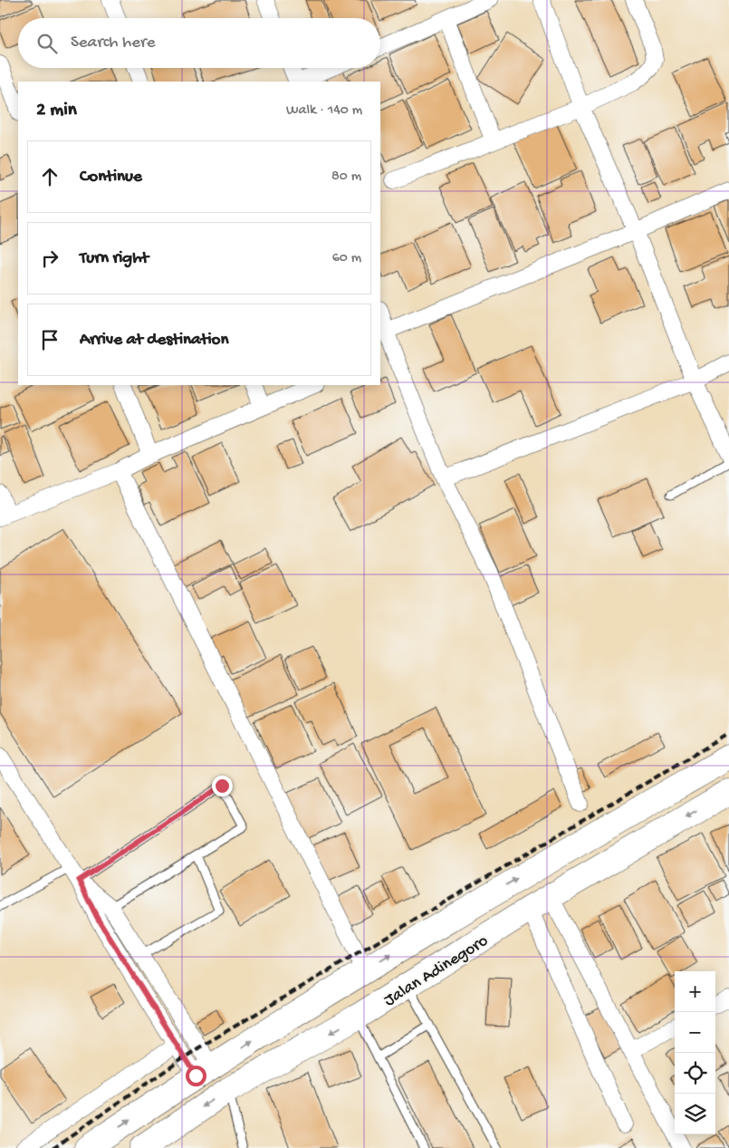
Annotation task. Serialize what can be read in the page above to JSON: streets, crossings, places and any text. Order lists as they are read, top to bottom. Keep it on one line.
{"streets":{"highway":["Jalan Adinegoro"]},"page":{"search":"Search here","heading":["2 min","Walk · 140 m"],"list":[["Continue","80 m"],["Turn right","60 m"],"Arrive at destination"],"map_buttons":["+","−"]}}
